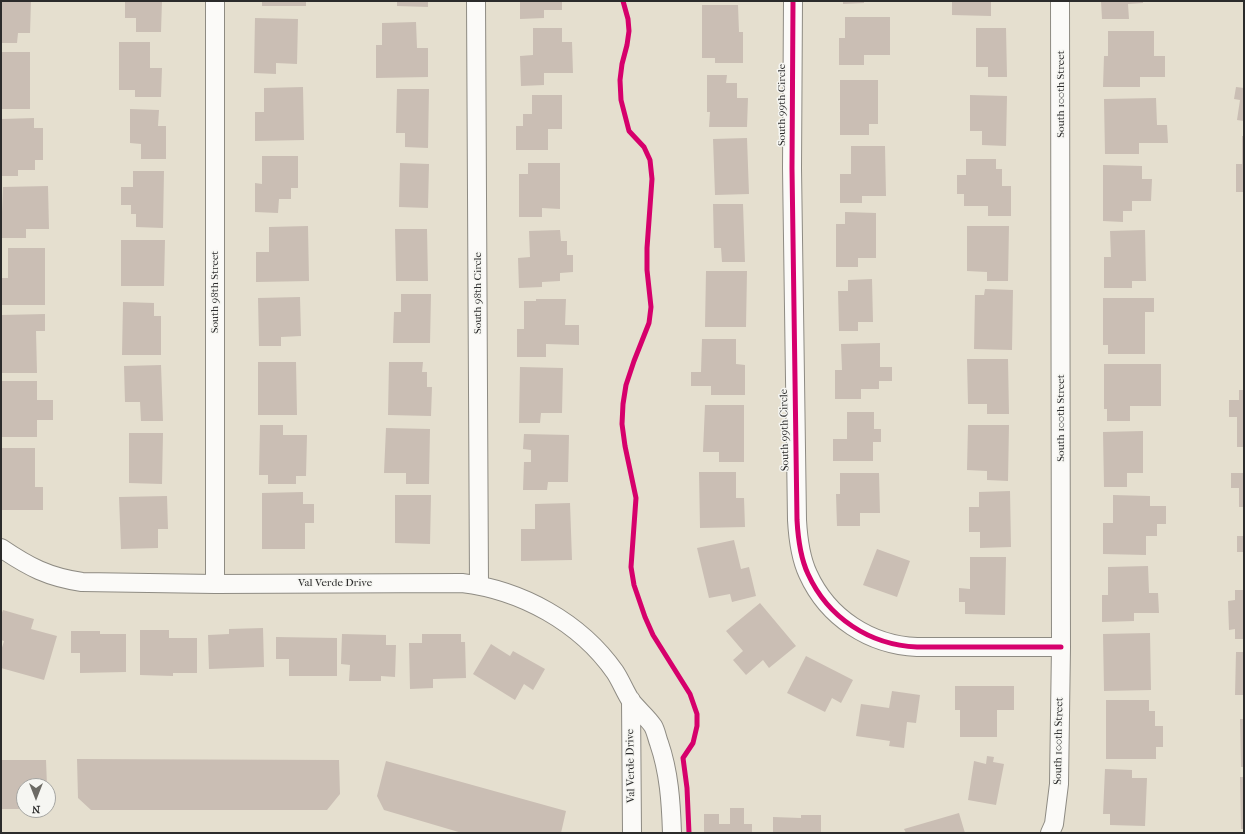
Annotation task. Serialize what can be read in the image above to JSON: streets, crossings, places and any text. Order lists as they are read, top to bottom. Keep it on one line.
{"streets":{"street":["South 100th Street","South 99th Circle","South 98th Street","South 98th Circle","Val Verde Drive"]},"crossings":[["South 100th Street","South 99th Circle"],["South 98th Street","Val Verde Drive"],["South 98th Circle","Val Verde Drive"]],"north":"bottom"}
